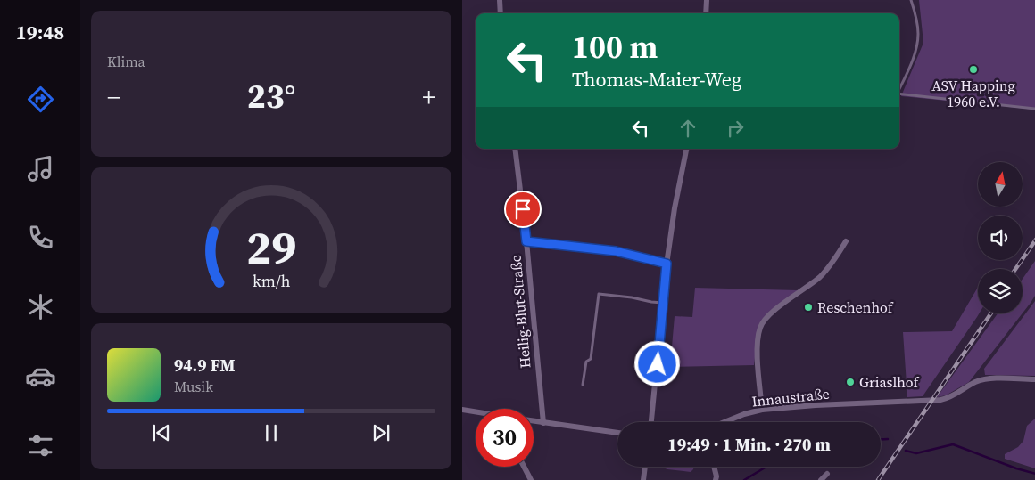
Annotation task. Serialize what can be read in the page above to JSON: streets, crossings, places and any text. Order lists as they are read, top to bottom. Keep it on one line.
{"streets":{"street":["Heilig-Blut-Straße","Innaustraße"]},"places":["ASV Happing 1960 e.V.","Reschenhof","Griaslhof"],"north":"top","page":{"tabs":"19:48","tile":"Klima","turn":["100 m","Thomas-Maier-Weg"],"heat":["−","23°","+"],"song":["94.9 FM","Musik"],"limit":"30","trip":"19:49 · 1 Min. · 270 m","gauge":["29","km/h"]}}
